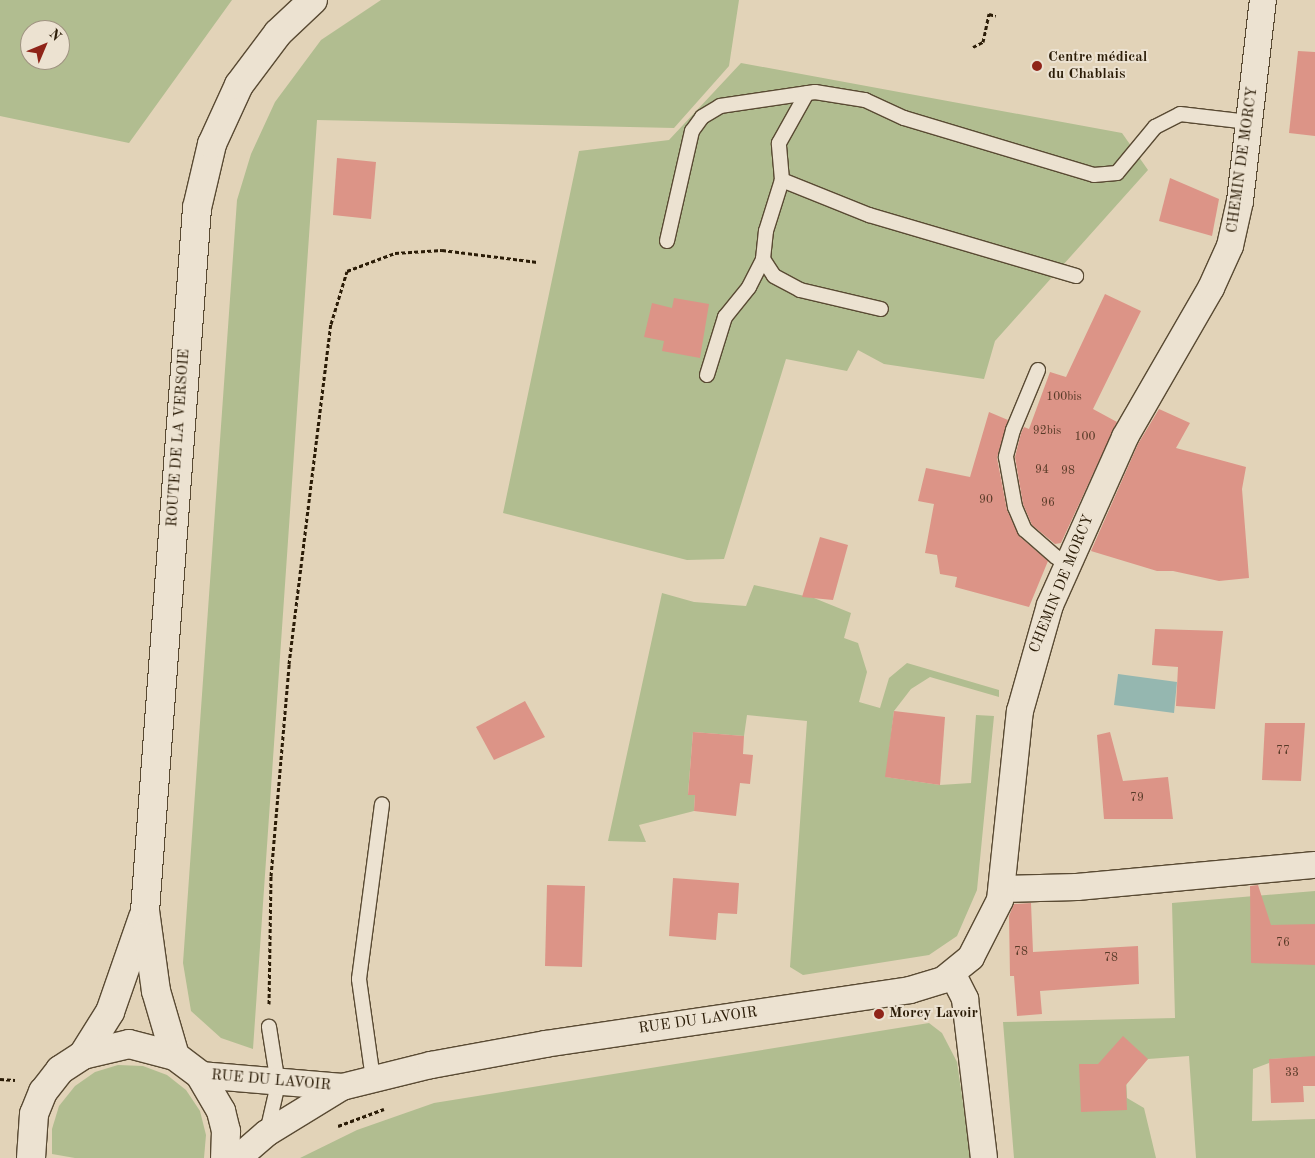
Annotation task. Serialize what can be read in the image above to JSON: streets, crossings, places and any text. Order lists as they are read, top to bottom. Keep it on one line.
{"streets":{"main road":["ROUTE DE LA VERSOIE"],"street":["CHEMIN DE MORCY","RUE DU LAVOIR"]},"crossings":[["CHEMIN DE MORCY","RUE DU LAVOIR"],["ROUTE DE LA VERSOIE","RUE DU LAVOIR"]],"places":["Centre médical du Chablais","Morcy Lavoir"],"house_numbers":["100bis","92bis","100","94","98","90","96","77","79","76","78","78","33"],"north":"top right"}
